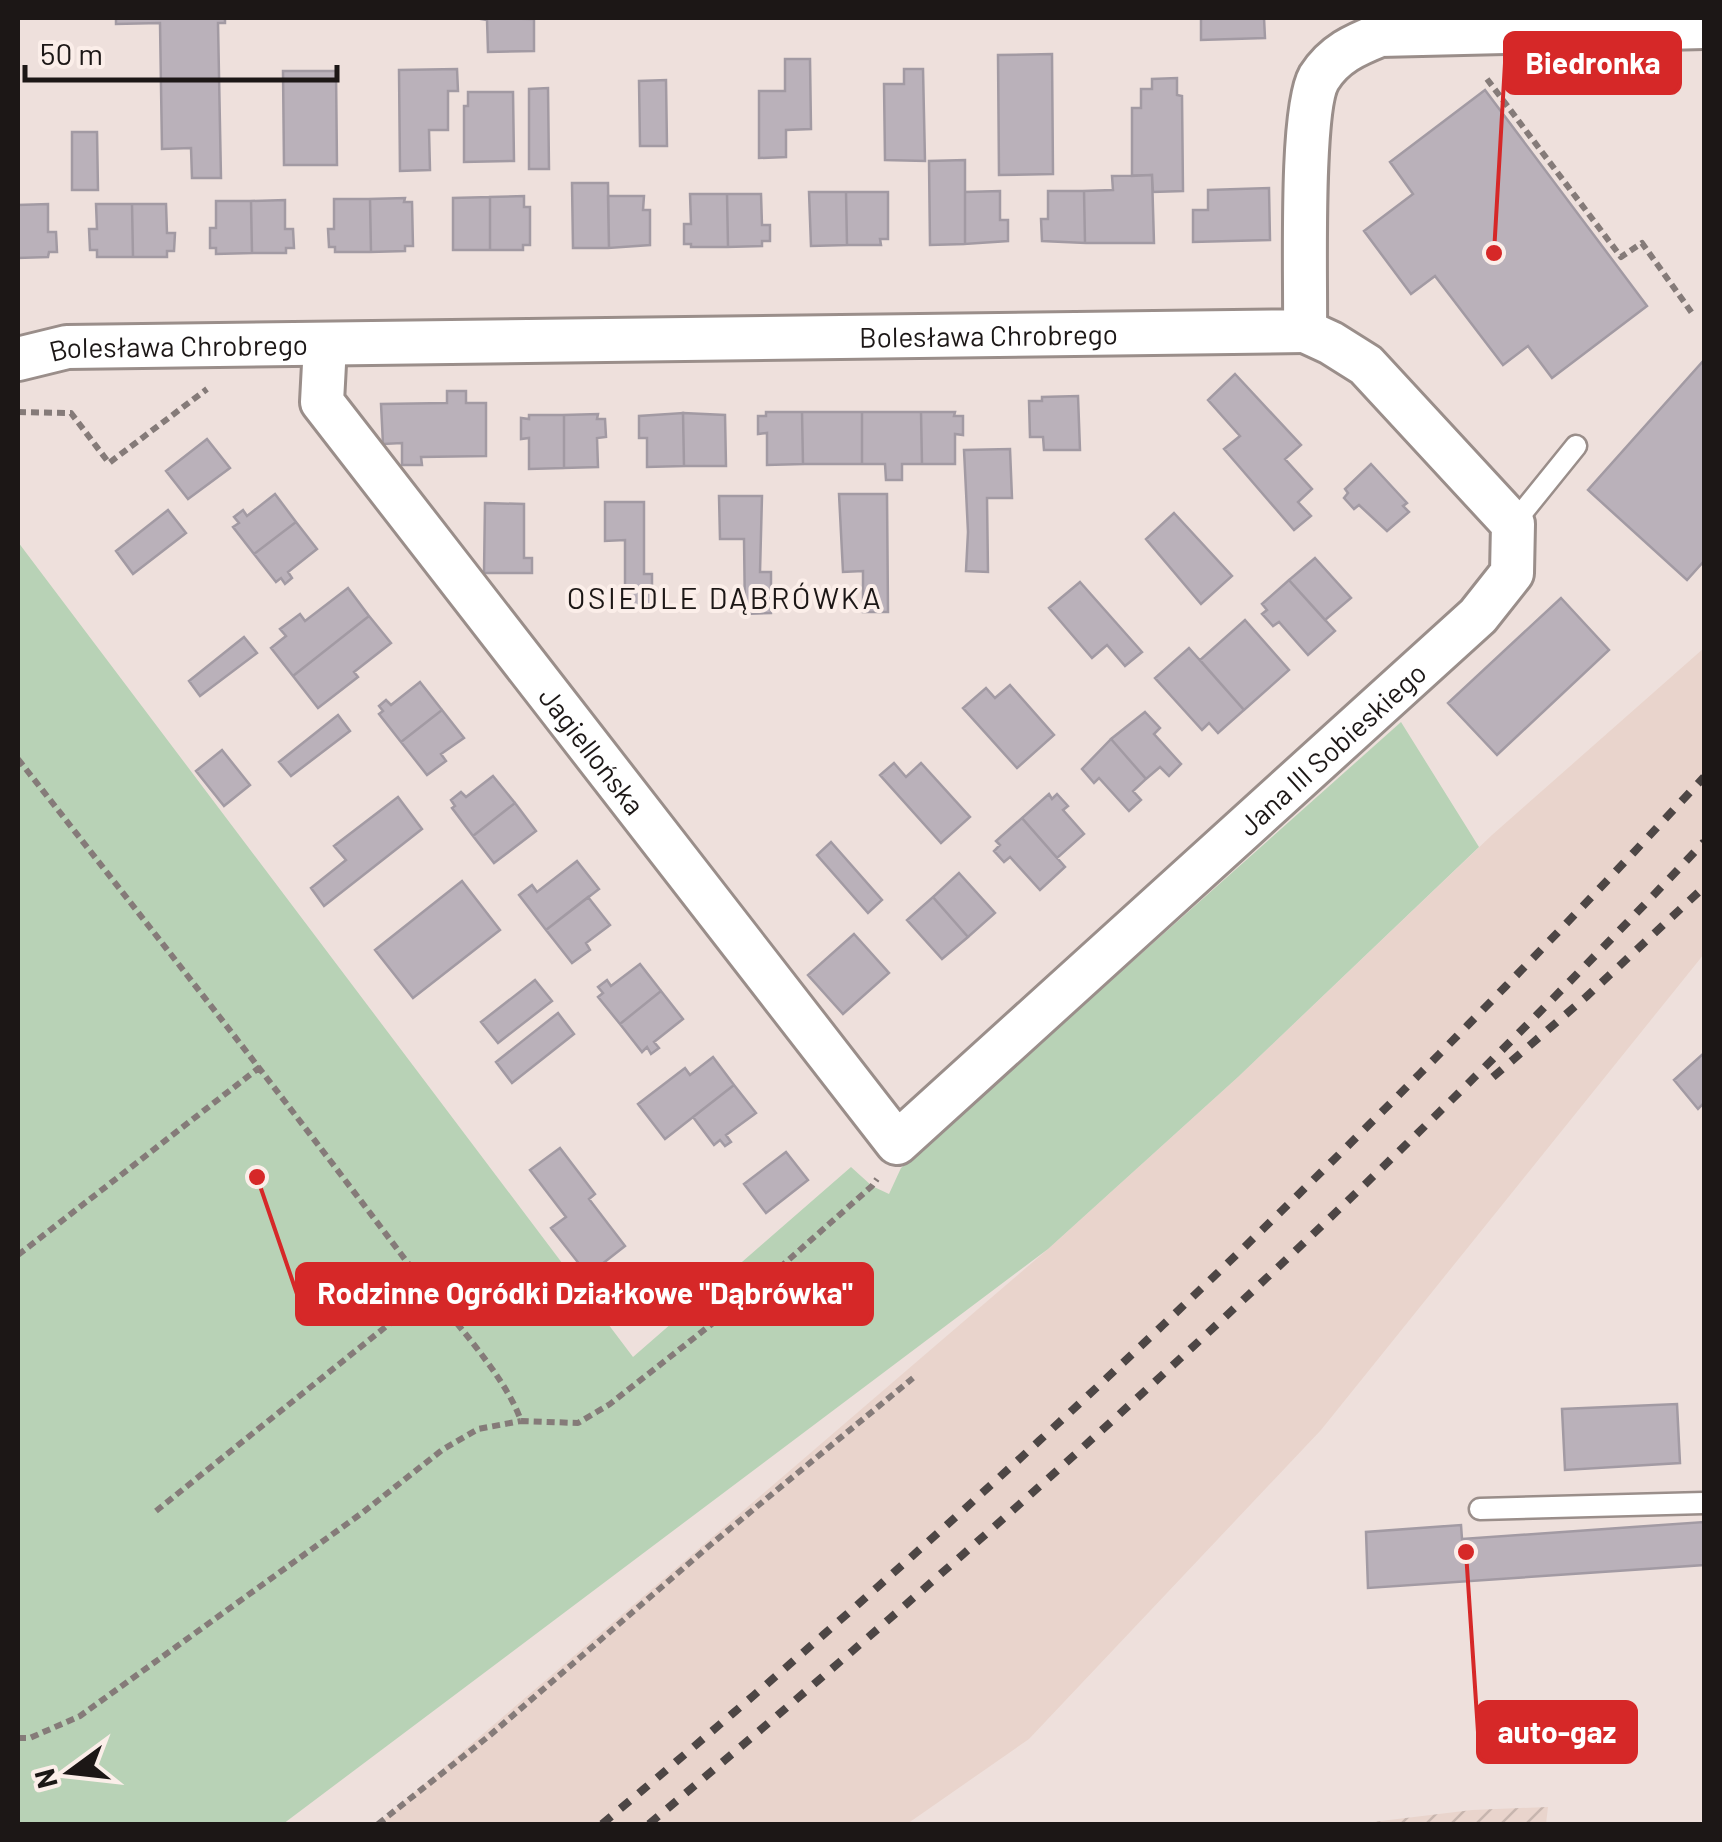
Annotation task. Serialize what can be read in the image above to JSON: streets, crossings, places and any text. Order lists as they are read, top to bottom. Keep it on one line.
{"streets":{"street":["Bolesława Chrobrego","Jana III Sobieskiego","Jagiellońska"]},"crossings":[["Bolesława Chrobrego","Jagiellońska"],["Jana III Sobieskiego","Jagiellońska"]],"districts":["OSIEDLE DĄBRÓWKA"],"places":["Biedronka","Rodzinne Ogródki Działkowe \"Dąbrówka\"","auto-gaz"],"scale_bar":"50 m","north":"left"}
